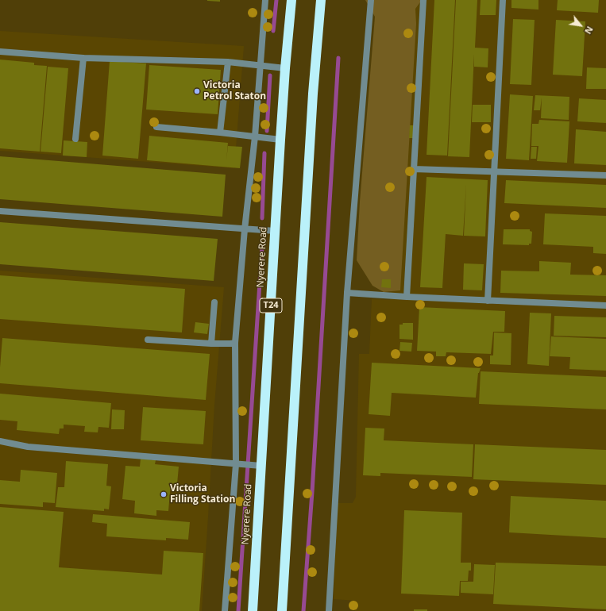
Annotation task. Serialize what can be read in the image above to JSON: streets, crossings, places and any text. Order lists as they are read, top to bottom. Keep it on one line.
{"streets":{"highway":["Nyerere Road","T24"]},"places":["Victoria Petrol Staton","Victoria Filling Station"],"north":"bottom right"}
